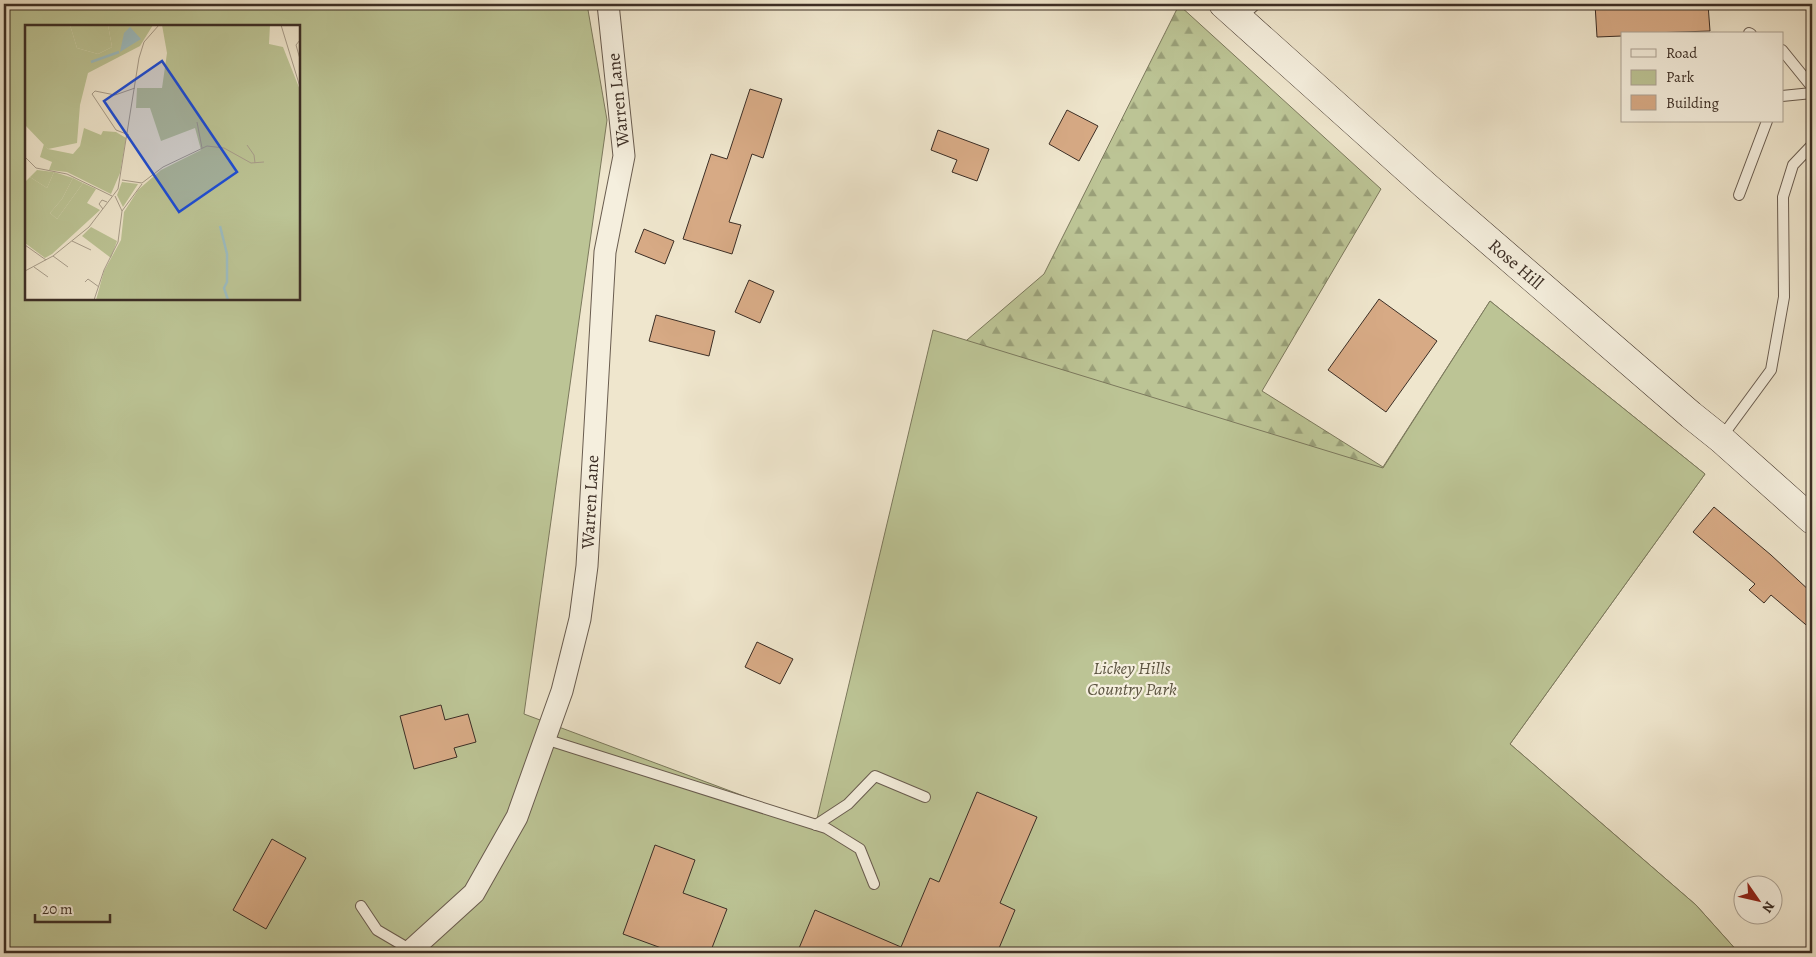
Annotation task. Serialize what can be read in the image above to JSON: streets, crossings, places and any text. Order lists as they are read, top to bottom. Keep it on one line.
{"streets":{"main road":["Rose Hill"],"street":["Warren Lane"]},"parks":["Lickey Hills Country Park"],"legend":["Road","Park","Building"],"scale_bar":"20 m","north":"bottom right"}
